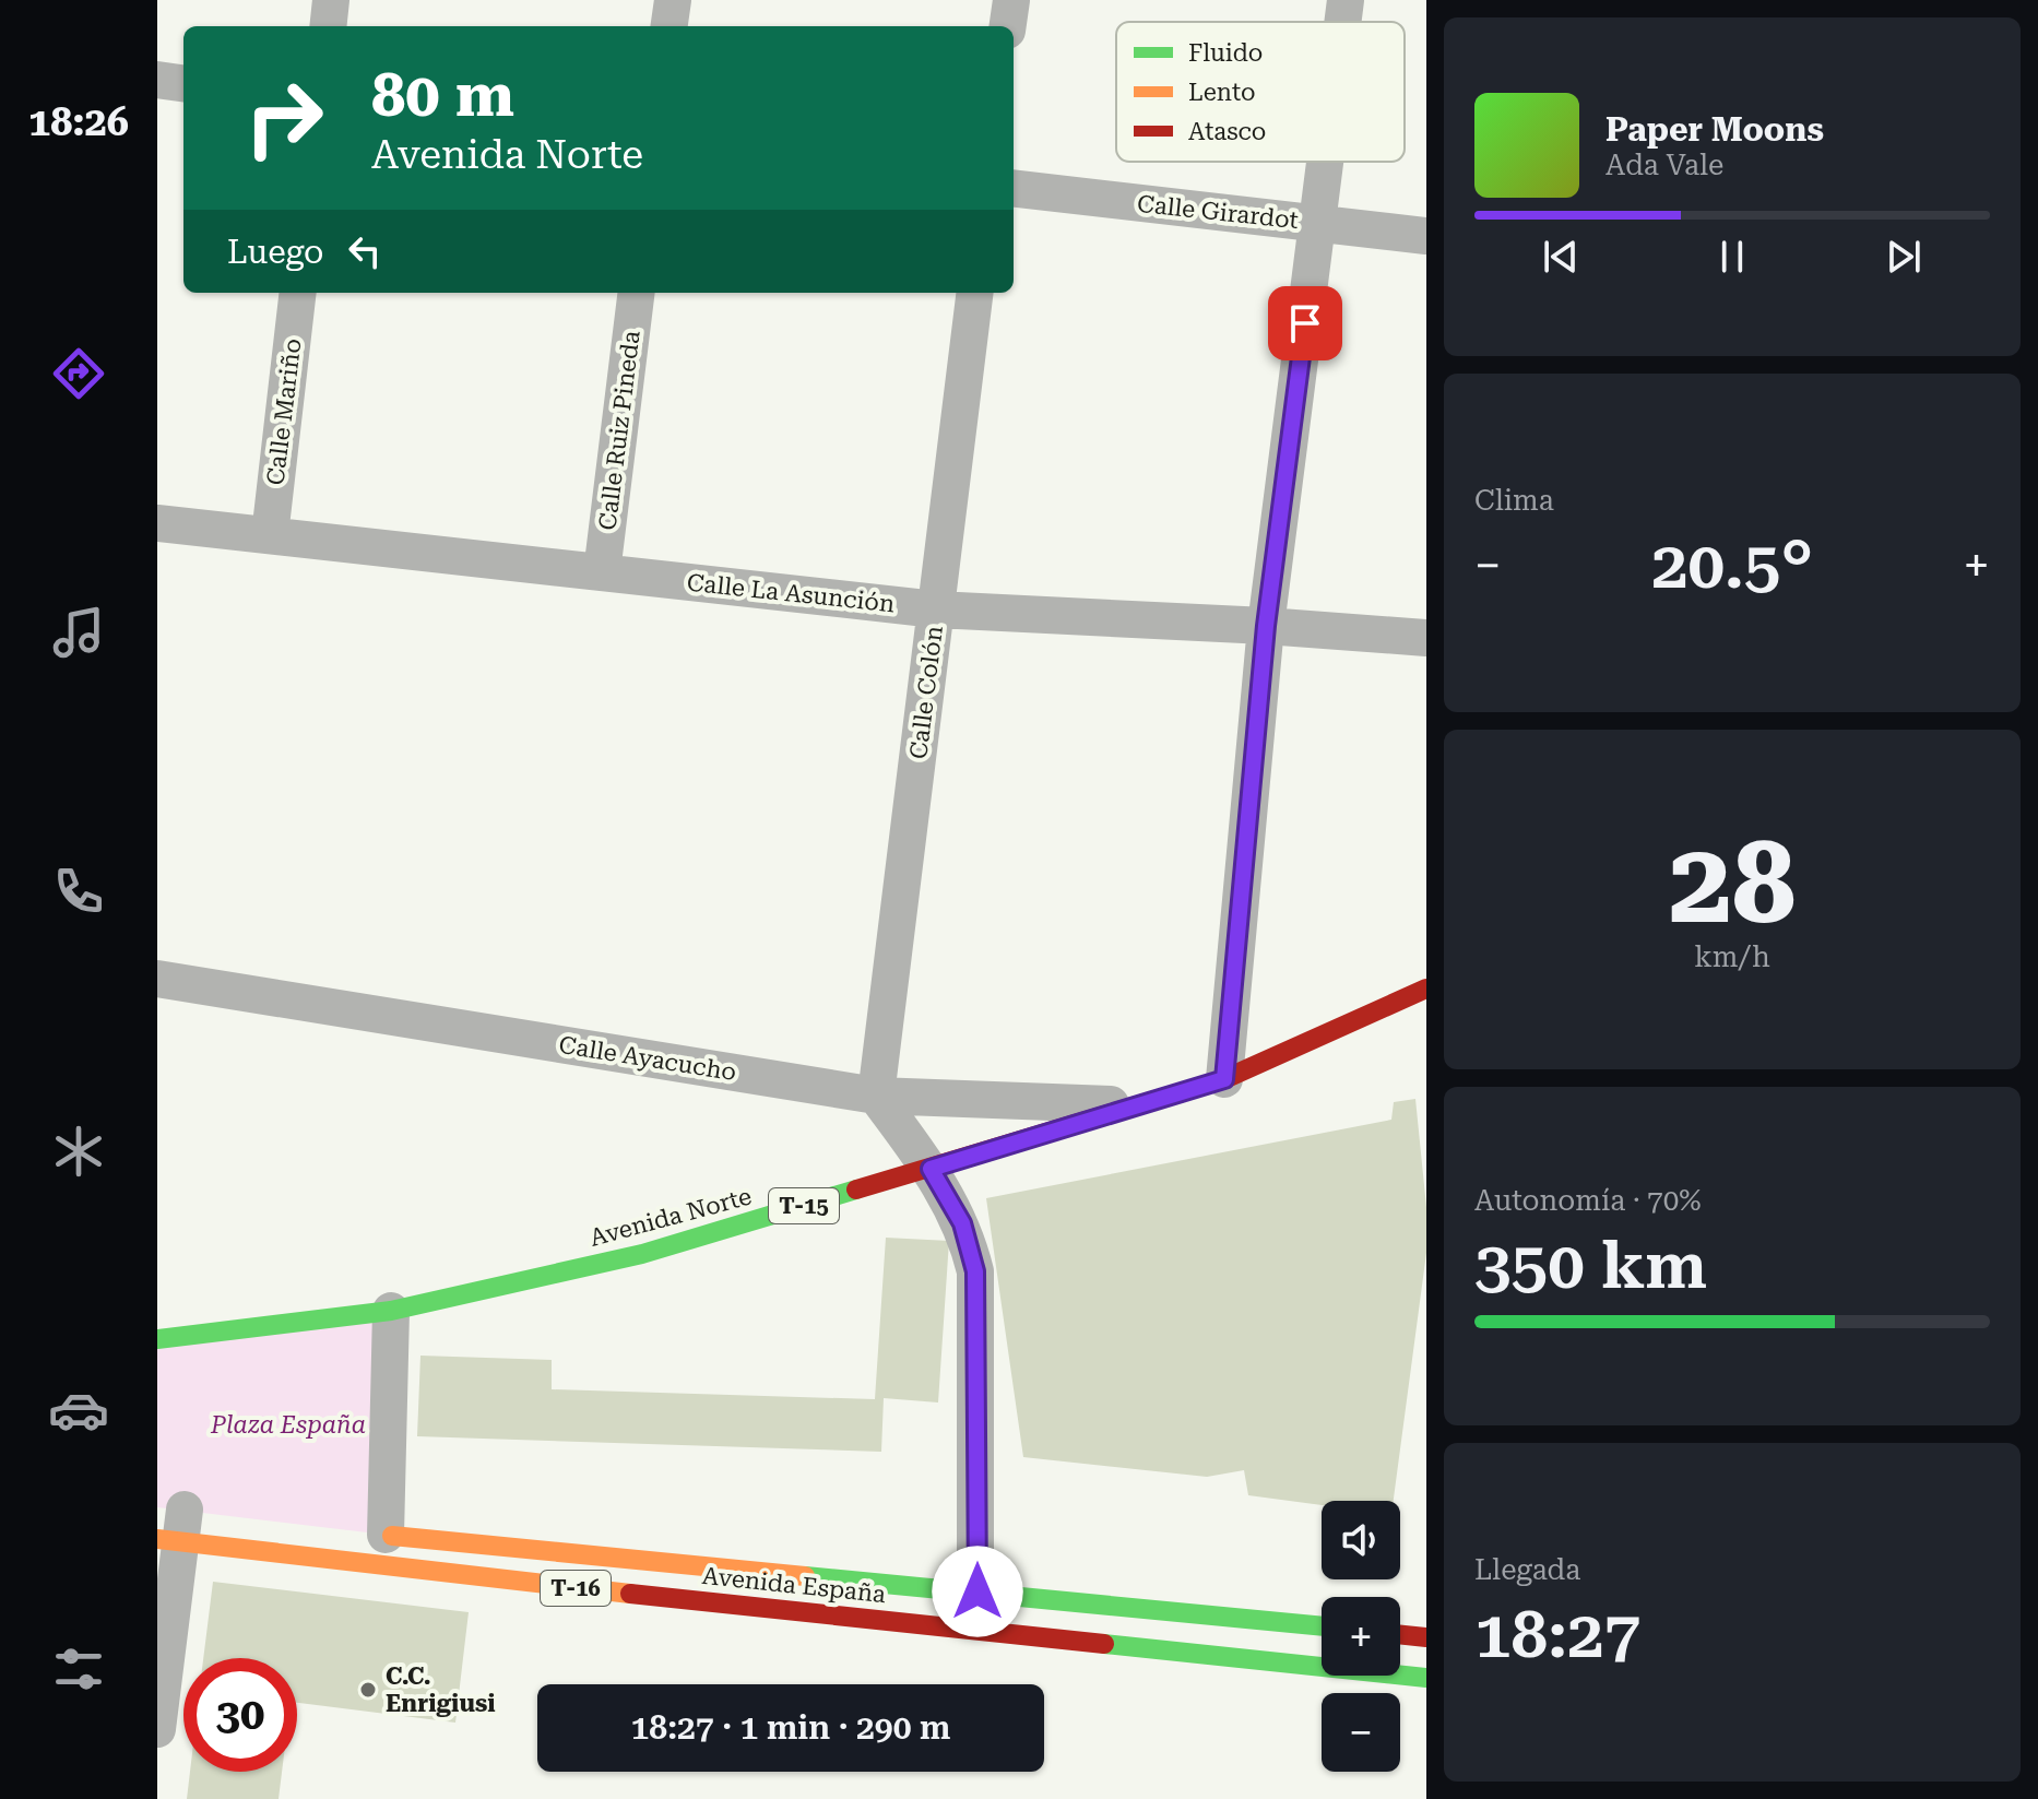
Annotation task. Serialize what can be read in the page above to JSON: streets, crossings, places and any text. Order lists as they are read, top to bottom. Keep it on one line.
{"streets":{"highway":["T-15","Avenida Norte","Avenida España","T-16"],"street":["Calle Girardot","Calle Mariño","Calle Ruiz Pineda","Calle La Asunción","Calle Colón","Calle Ayacucho"]},"crossings":[["Calle Mariño","Calle La Asunción"],["Calle Ruiz Pineda","Calle La Asunción"],["Calle La Asunción","Calle Colón"],["Calle Colón","Calle Ayacucho"],["Calle Ayacucho","Avenida Norte"]],"parks":["Plaza España"],"places":["C.C. Enrigiusi"],"legend":["Fluido","Lento","Atasco"],"page":{"tabs":"18:26","turn":["80 m","Avenida Norte"],"song":["Paper Moons","Ada Vale"],"then":"Luego","tile":["Clima",["28","km/h"],["Autonomía · 70%","350 km"],["Llegada","18:27"]],"heat":["−","20.5°","+"],"map_buttons":["+","−"],"limit":"30","trip":"18:27 · 1 min · 290 m"}}
